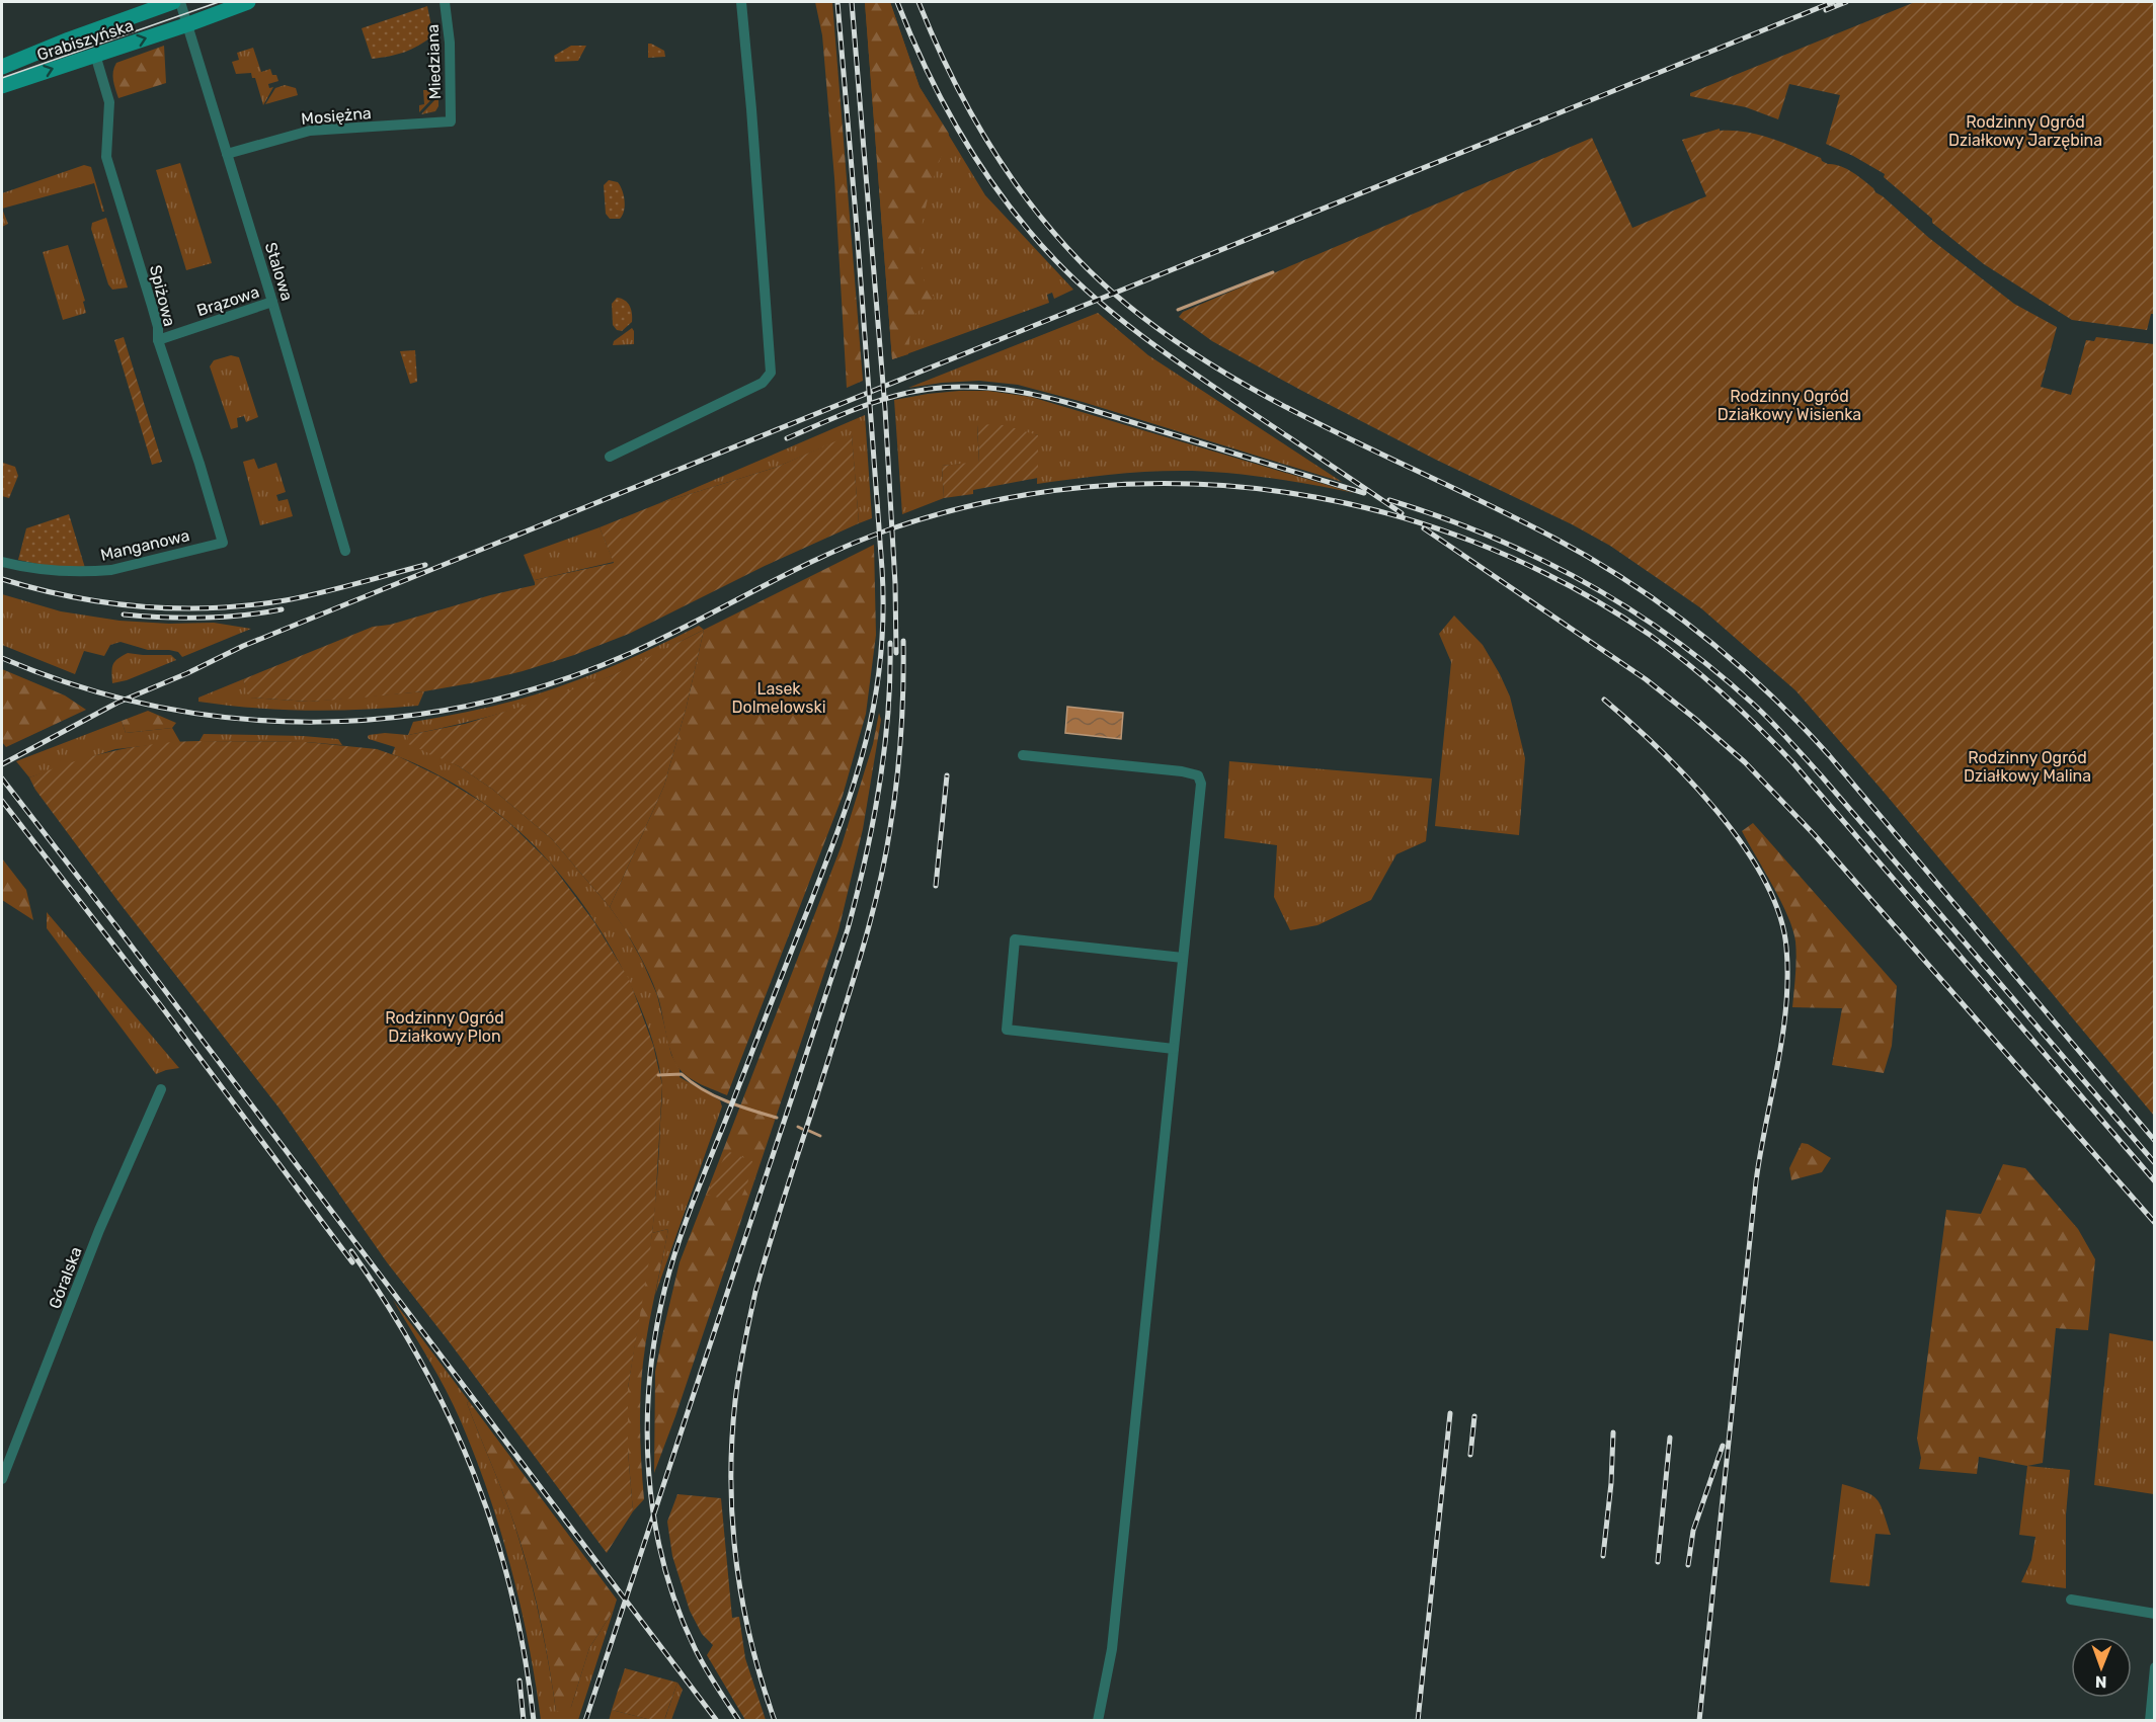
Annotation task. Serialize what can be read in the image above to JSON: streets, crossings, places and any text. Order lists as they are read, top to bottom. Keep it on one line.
{"streets":{"main road":["Grabiszyńska"],"street":["Miedziana","Mosiężna","Stalowa","Spiżowa","Brązowa","Manganowa","Góralska"]},"crossings":[["Grabiszyńska","Stalowa"],["Grabiszyńska","Spiżowa"],["Miedziana","Mosiężna"],["Mosiężna","Stalowa"],["Stalowa","Brązowa"],["Spiżowa","Brązowa"],["Spiżowa","Manganowa"]],"parks":["Rodzinny Ogród Działkowy Jarzębina","Rodzinny Ogród Działkowy Wisienka","Lasek Dolmelowski","Rodzinny Ogród Działkowy Malina","Rodzinny Ogród Działkowy Plon"],"north":"bottom"}
